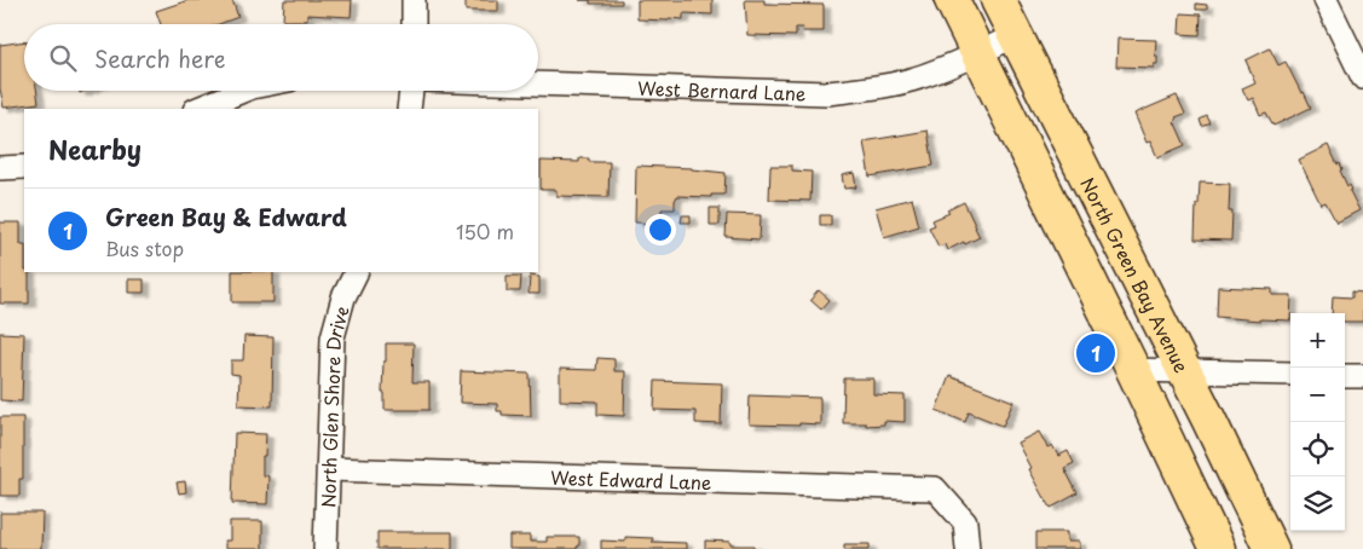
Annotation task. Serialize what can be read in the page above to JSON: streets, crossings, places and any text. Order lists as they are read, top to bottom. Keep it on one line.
{"streets":{"main road":["North Green Bay Avenue"],"street":["West Bernard Lane","North Glen Shore Drive","West Edward Lane"]},"crossings":[["West Bernard Lane","North Green Bay Avenue"],["North Glen Shore Drive","West Edward Lane"]],"page":{"search":"Search here","heading":"Nearby","list":[{"mark":"1","name":"Green Bay & Edward","note":"Bus stop","value":"150 m"}],"map_buttons":["+","−"],"pins":"1"}}
